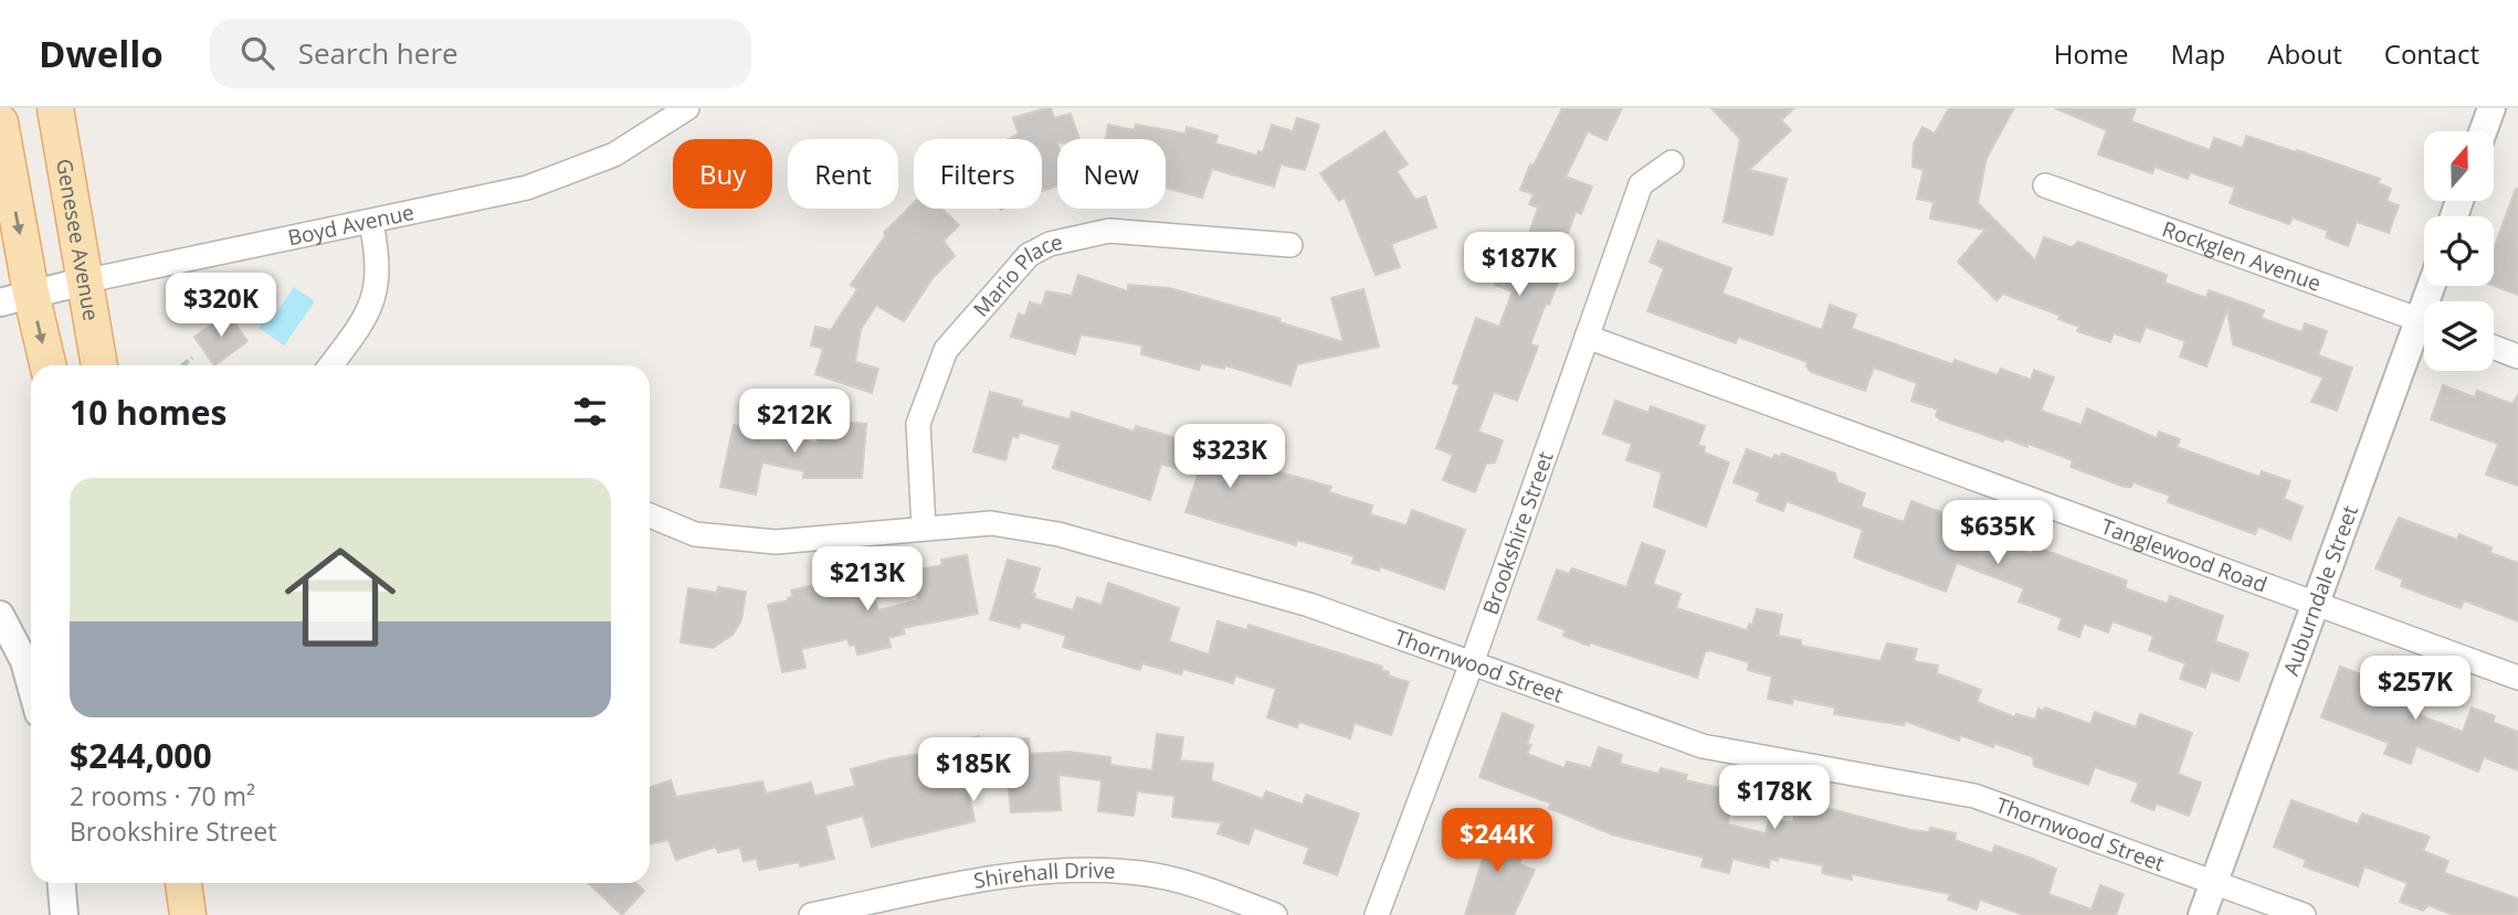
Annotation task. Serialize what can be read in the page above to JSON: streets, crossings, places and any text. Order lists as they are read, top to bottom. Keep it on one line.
{"streets":{"main road":["Genesee Avenue"],"street":["Boyd Avenue","Rockglen Avenue","Mario Place","Brookshire Street","Tanglewood Road","Auburndale Street","Thornwood Street","Shirehall Drive"]},"crossings":[["Boyd Avenue","Genesee Avenue"],["Mario Place","Thornwood Street"],["Brookshire Street","Tanglewood Road"],["Brookshire Street","Thornwood Street"],["Tanglewood Road","Auburndale Street"],["Auburndale Street","Thornwood Street"]],"north":"top","page":{"header":"Dwello","search":"Search here","nav":["Home","Map","About","Contact"],"chip":["Buy","Rent","Filters","New"],"price":["$187K","$320K","$212K","$323K","$635K","$213K","$257K","$185K","$178K","$244K"],"heading":"10 homes","list":[{"name":"$244,000","note":"2 rooms · 70 m² · Brookshire Street"}]}}
